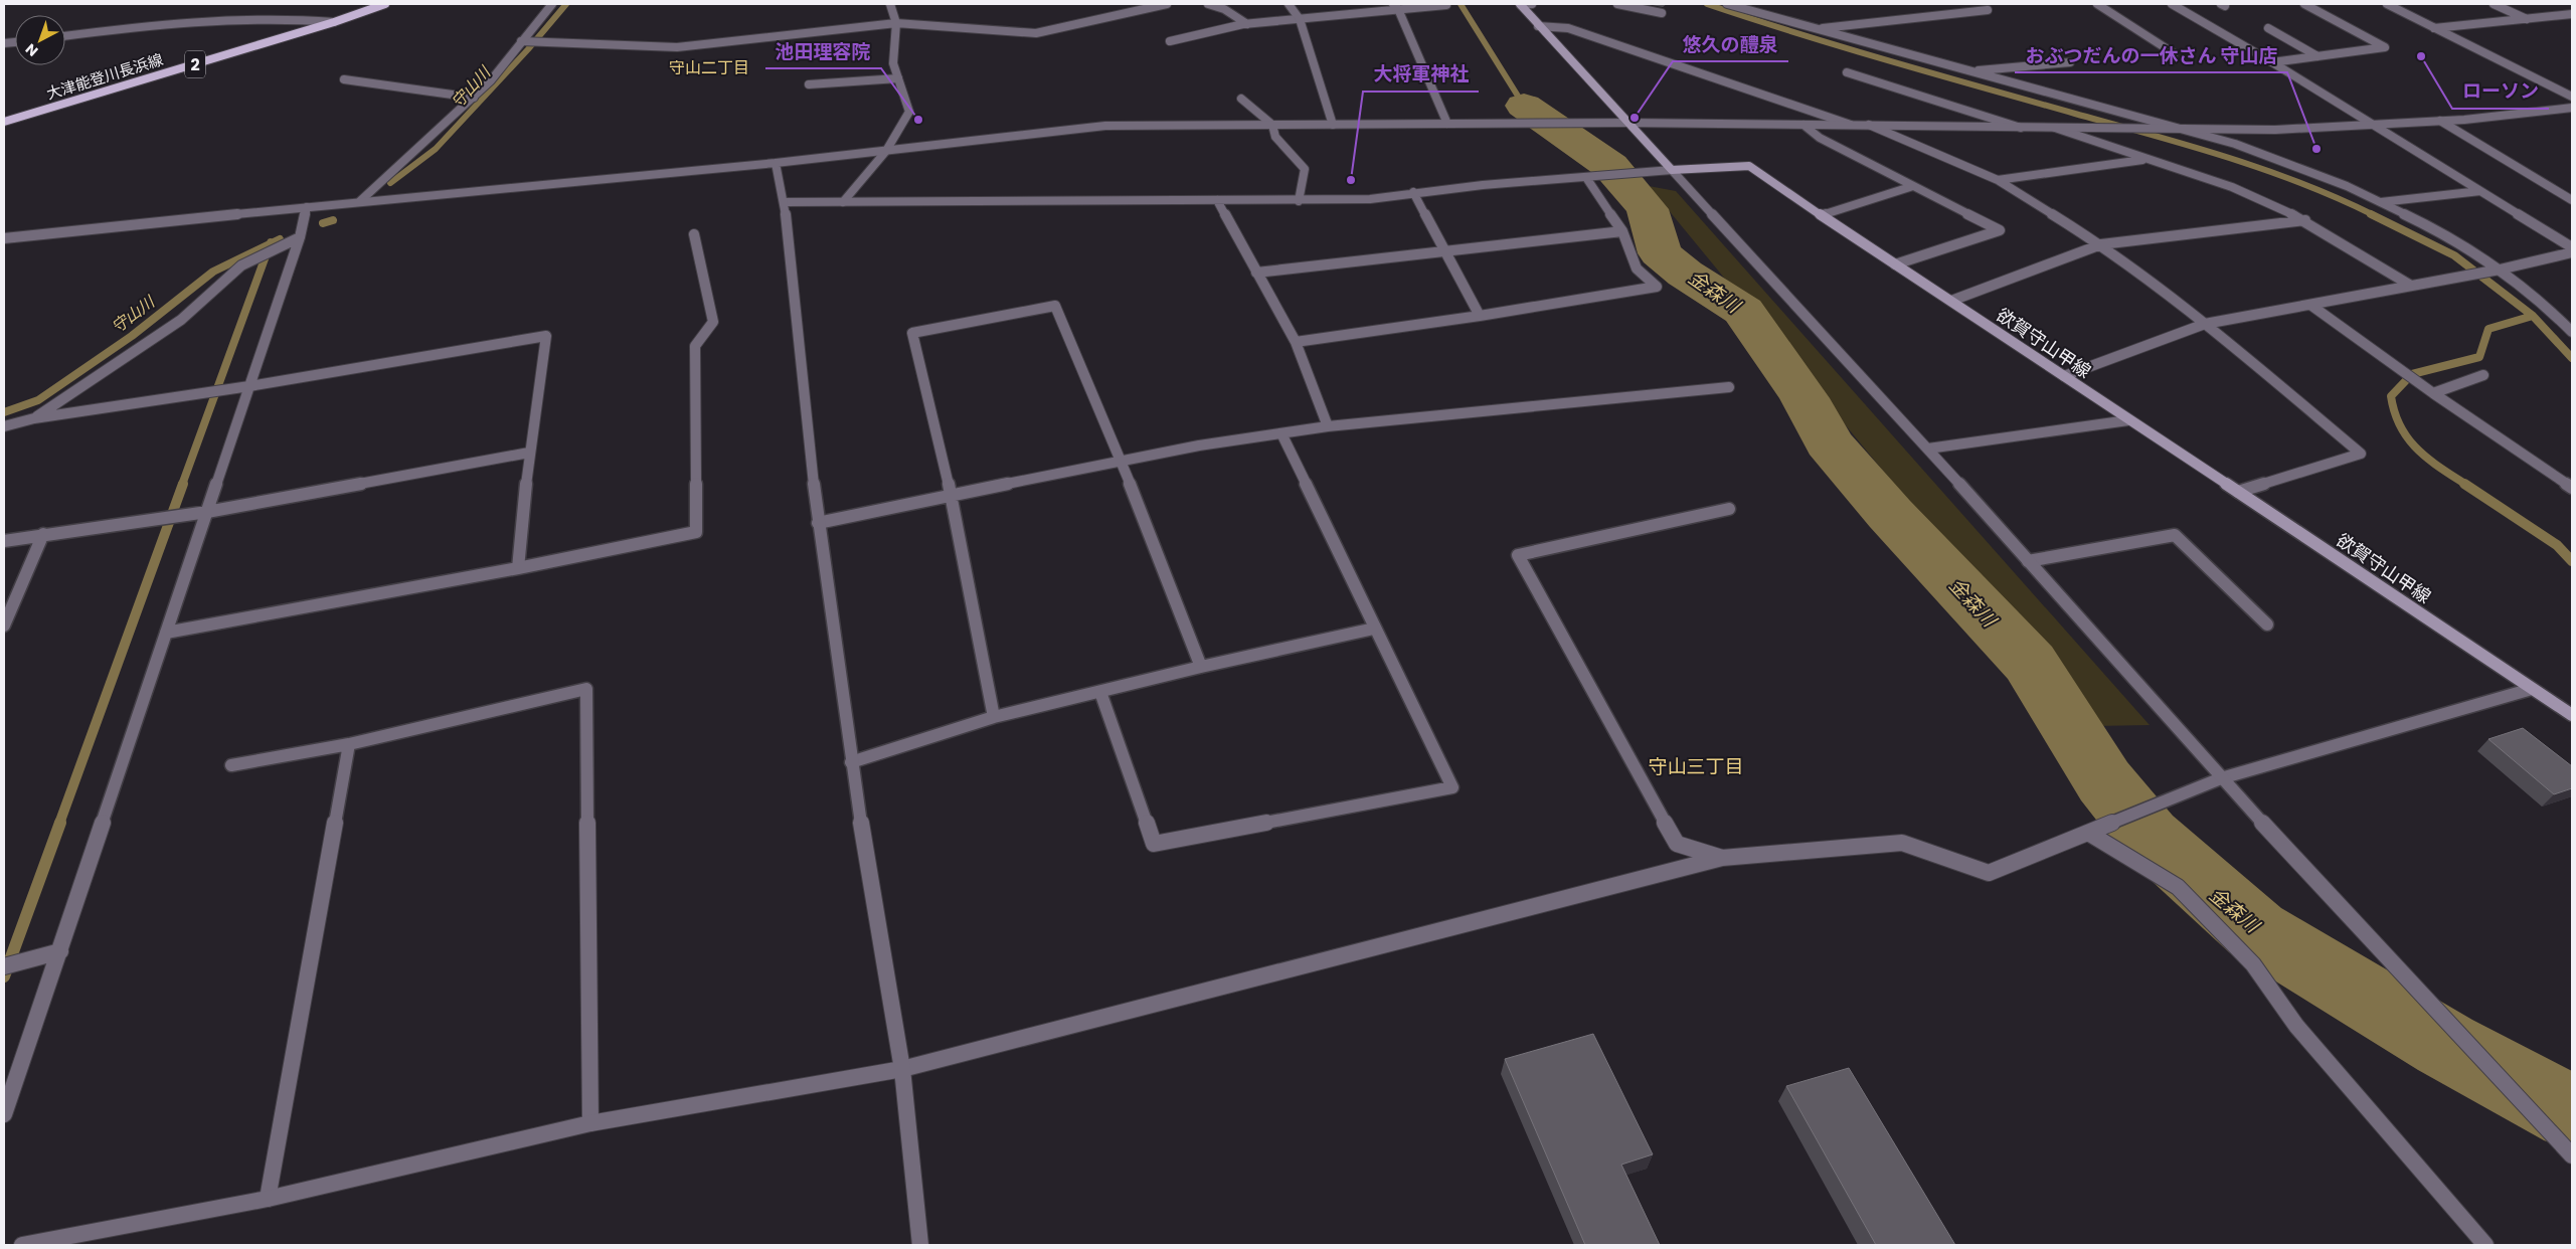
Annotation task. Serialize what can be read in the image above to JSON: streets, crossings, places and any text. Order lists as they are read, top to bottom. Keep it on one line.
{"streets":{"main road":["2","大津能登川長浜線","欲賀守山甲線"]},"districts":["守山二丁目","守山三丁目"],"water":["守山川","金森川"],"places":["ローソン","悠久の醴泉","池田理容院","おぶつだんの一休さん 守山店","大将軍神社"],"north":"bottom left"}
